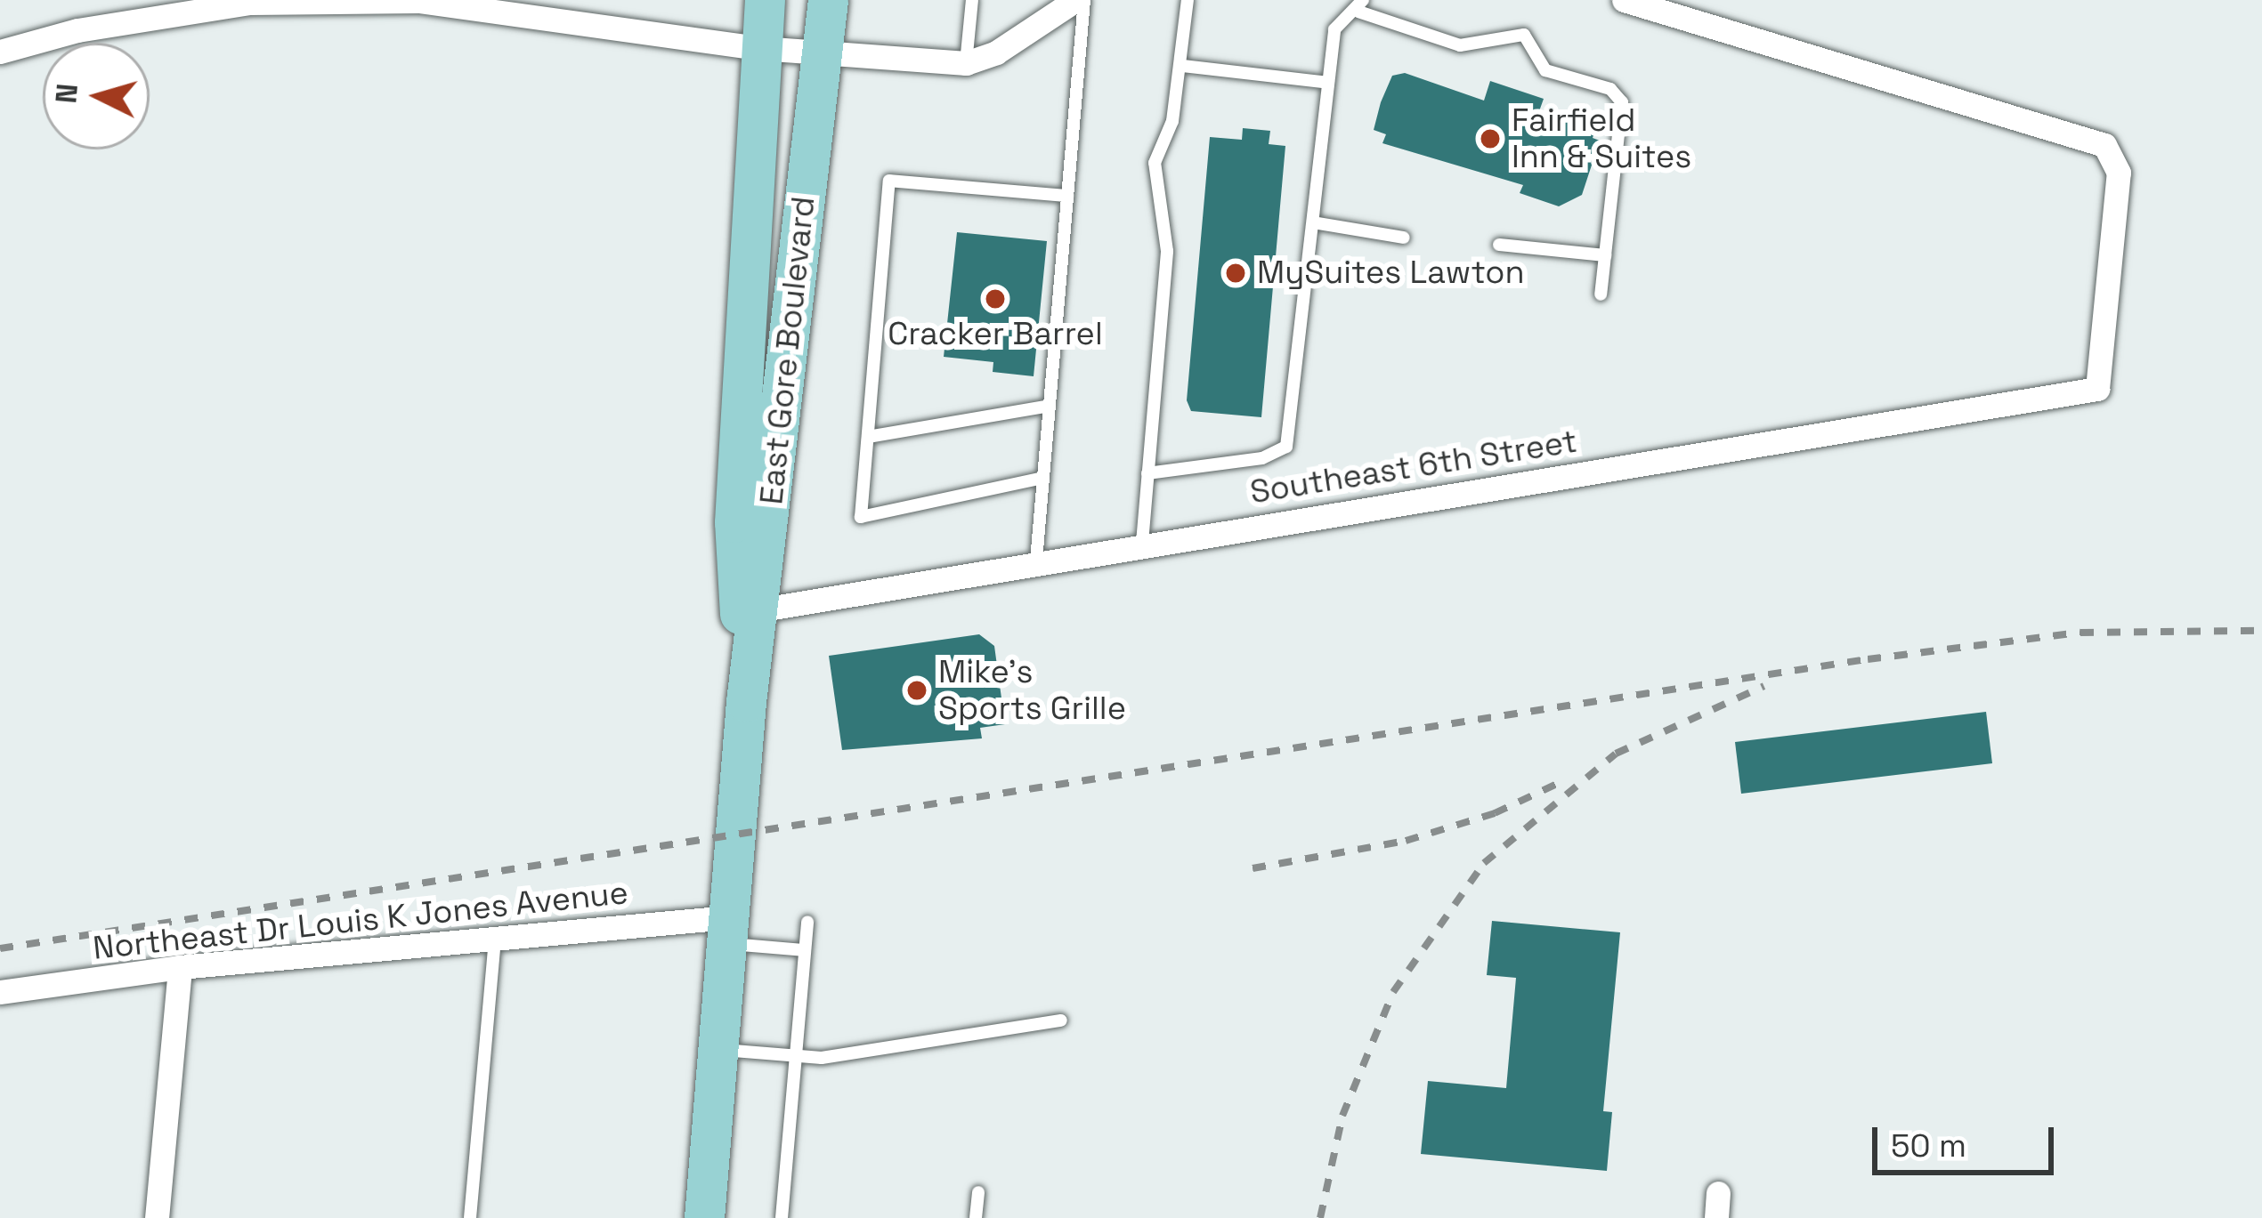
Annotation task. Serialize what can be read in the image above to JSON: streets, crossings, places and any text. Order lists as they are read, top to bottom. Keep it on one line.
{"streets":{"main road":["East Gore Boulevard"],"street":["Southeast 6th Street","Northeast Dr Louis K Jones Avenue"]},"crossings":[["East Gore Boulevard","Southeast 6th Street"],["East Gore Boulevard","Northeast Dr Louis K Jones Avenue"]],"places":["Fairfield Inn & Suites","MySuites Lawton","Cracker Barrel","Mike's Sports Grille"],"scale_bar":"50 m","north":"left"}
